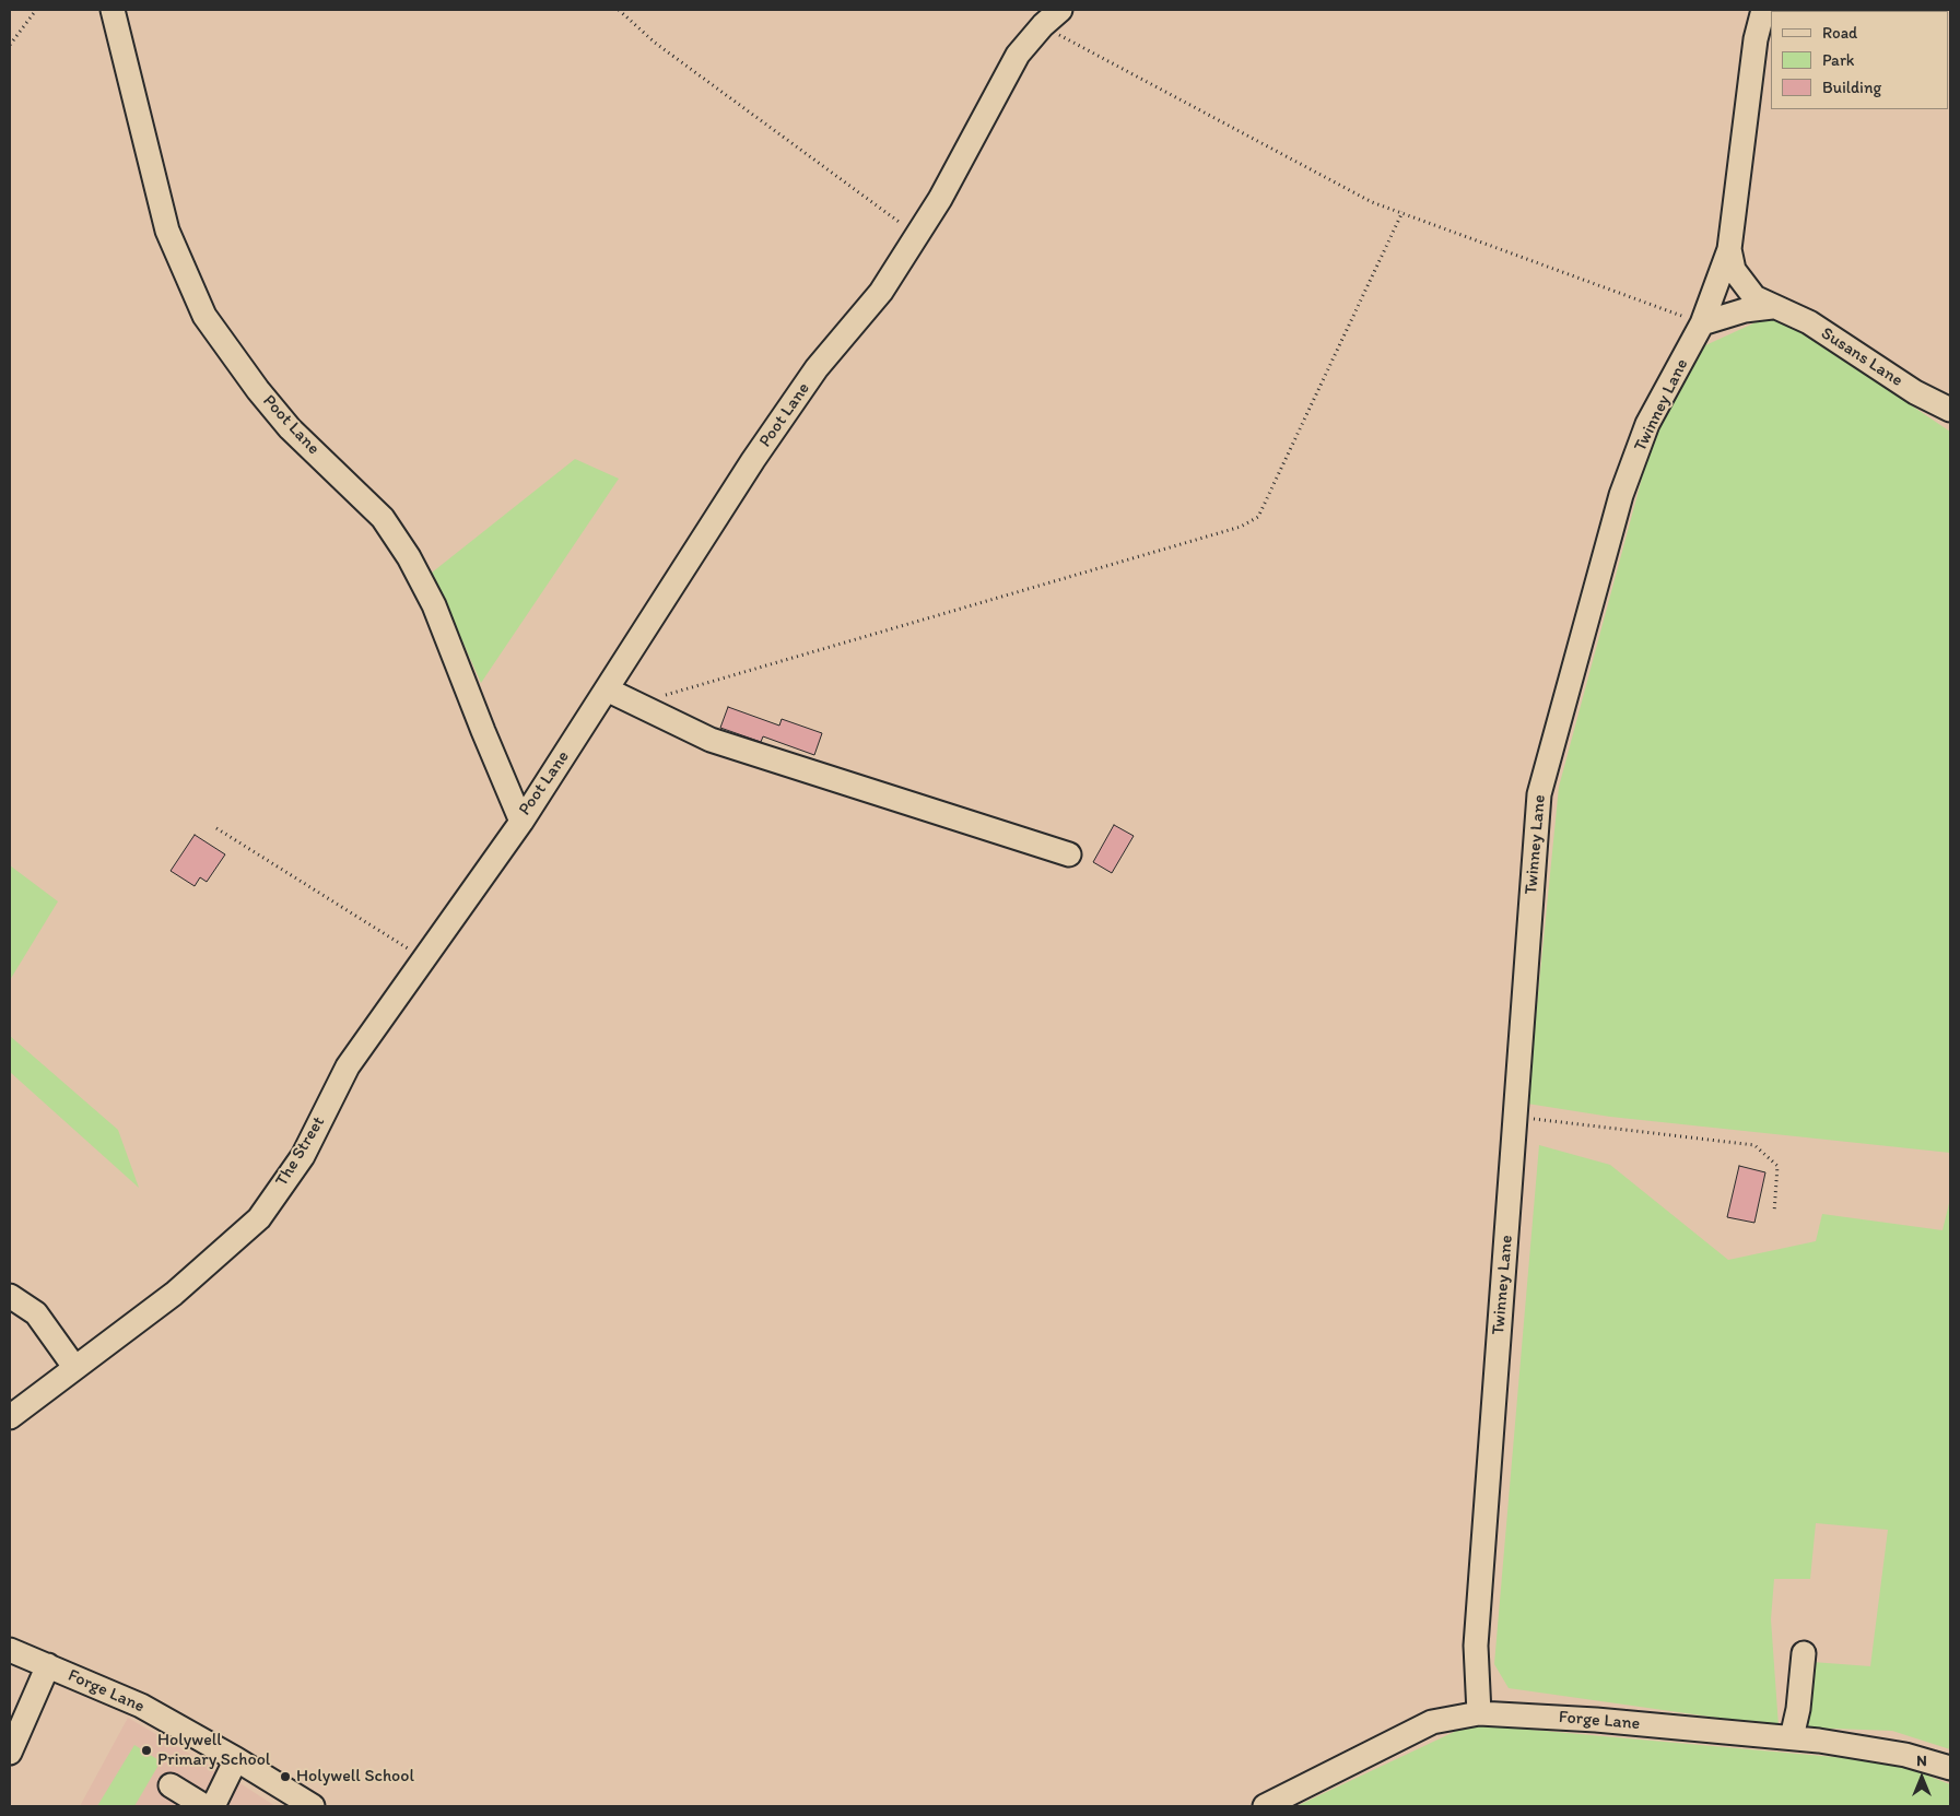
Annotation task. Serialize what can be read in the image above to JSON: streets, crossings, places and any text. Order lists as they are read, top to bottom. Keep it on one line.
{"streets":{"street":["Susans Lane","Twinney Lane","Poot Lane","The Street","Forge Lane"]},"crossings":[["Susans Lane","Twinney Lane"],["Twinney Lane","Forge Lane"],["Poot Lane","The Street"]],"places":["Holywell Primary School","Holywell School"],"legend":["Road","Park","Building"],"north":"top"}
